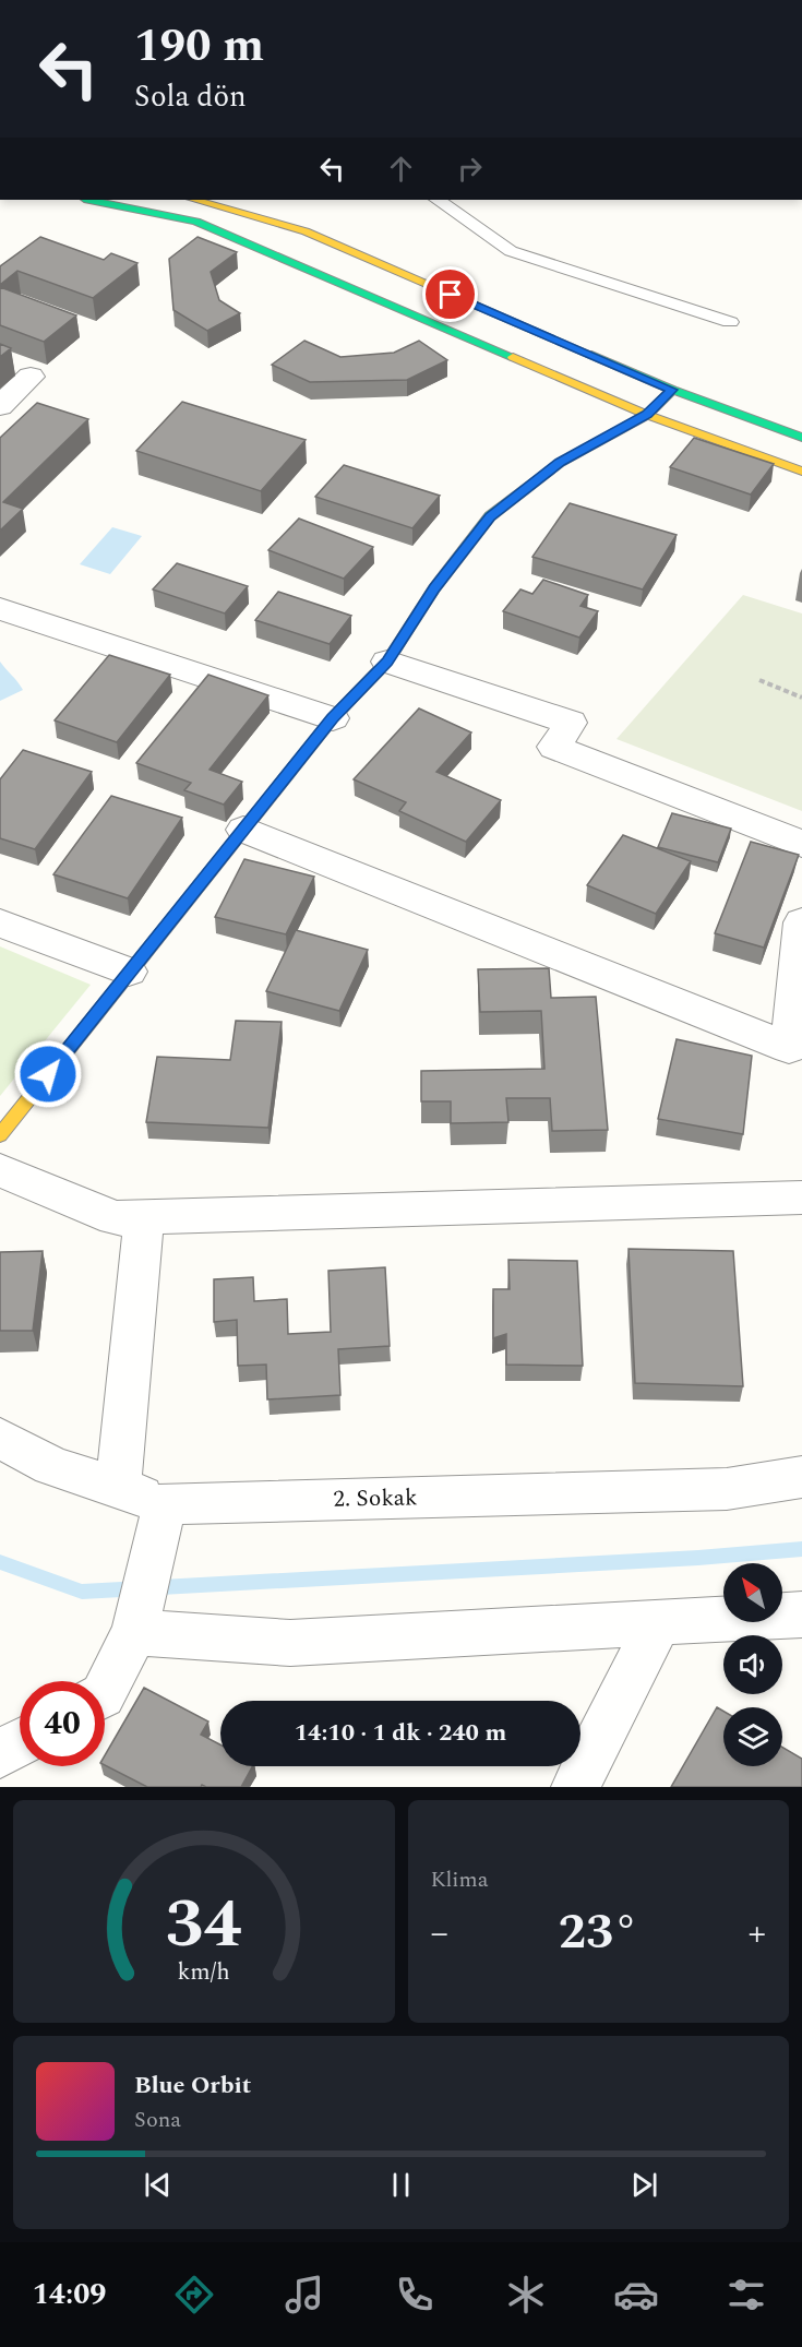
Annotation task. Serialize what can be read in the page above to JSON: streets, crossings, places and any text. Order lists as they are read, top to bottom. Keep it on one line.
{"streets":{"street":["2. Sokak"]},"north":"top left","page":{"turn":["190 m","Sola dön"],"limit":"40","trip":"14:10 · 1 dk · 240 m","tile":"Klima","heat":["−","23°","+"],"song":["Blue Orbit","Sona"],"tabs":"14:09","gauge":["34","km/h"]}}
